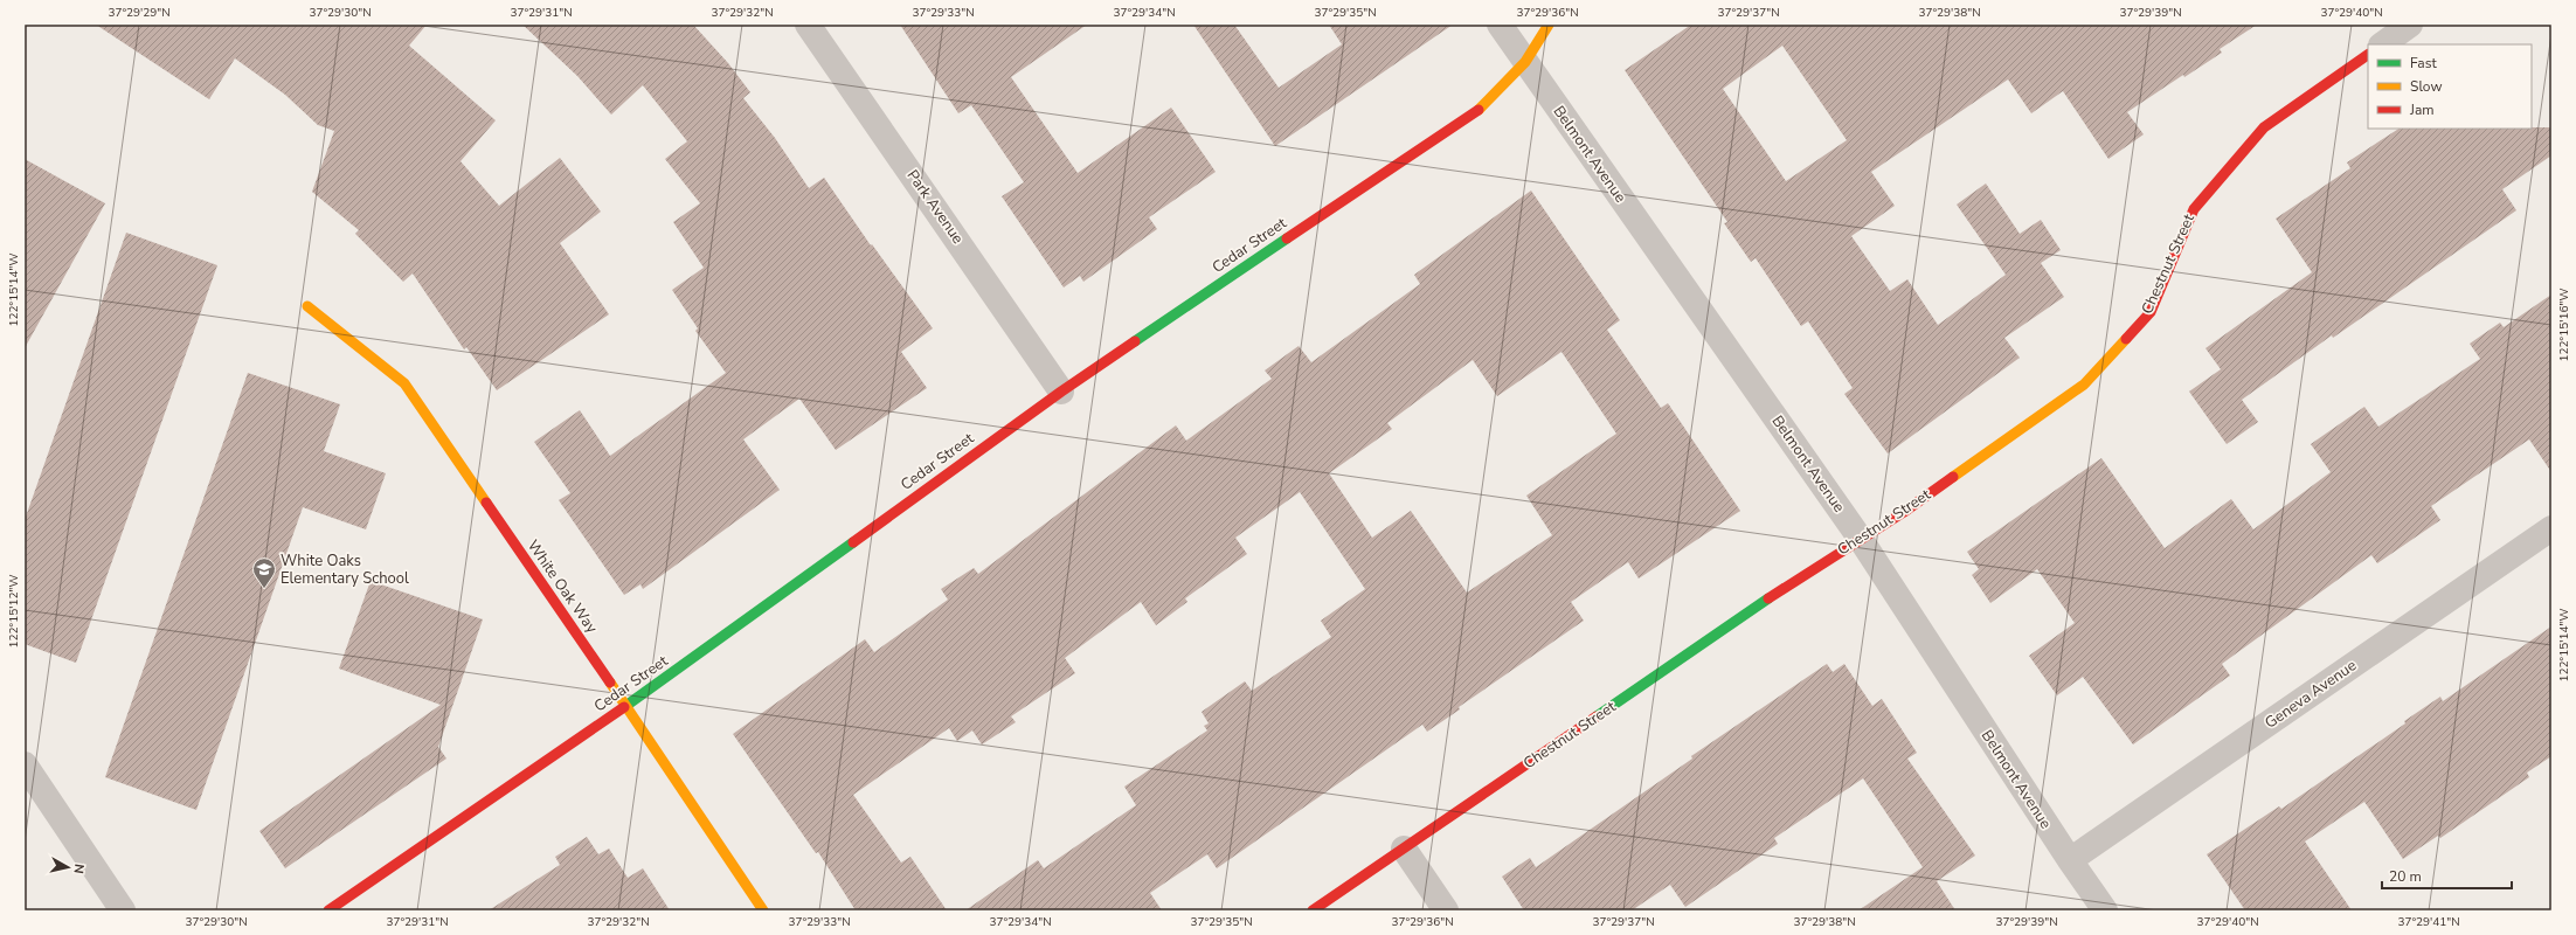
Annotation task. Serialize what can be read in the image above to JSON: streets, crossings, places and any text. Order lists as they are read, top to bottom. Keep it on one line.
{"streets":{"street":["Belmont Avenue","Park Avenue","Cedar Street","Chestnut Street","White Oak Way","Geneva Avenue"]},"crossings":[["Belmont Avenue","Cedar Street"],["Belmont Avenue","Chestnut Street"],["Belmont Avenue","Geneva Avenue"],["Park Avenue","Cedar Street"],["Cedar Street","White Oak Way"]],"places":{"school or university":["White Oaks Elementary School"]},"legend":["Fast","Slow","Jam"],"scale_bar":"20 m","north":"right","coordinates":["37°29'29\"N","37°29'30\"N","37°29'31\"N","37°29'32\"N","37°29'33\"N","37°29'34\"N","37°29'35\"N","37°29'36\"N","37°29'37\"N","37°29'38\"N","37°29'39\"N","37°29'40\"N","122°15'14\"W","122°15'16\"W","122°15'12\"W","37°29'41\"N"]}
